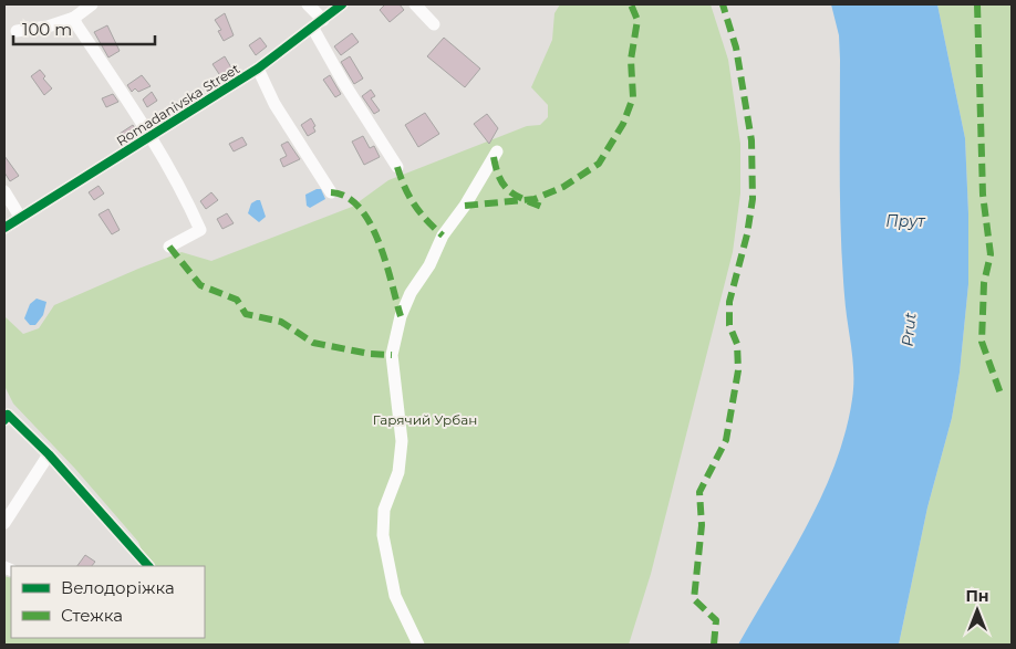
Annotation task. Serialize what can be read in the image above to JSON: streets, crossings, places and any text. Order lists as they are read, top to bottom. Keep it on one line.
{"streets":{"street":["Romadanivska Street"]},"water":["Прут","Prut"],"parks":["Гарячий Урбан"],"legend":["Велодоріжка","Стежка"],"scale_bar":"100 m","north":"top"}
